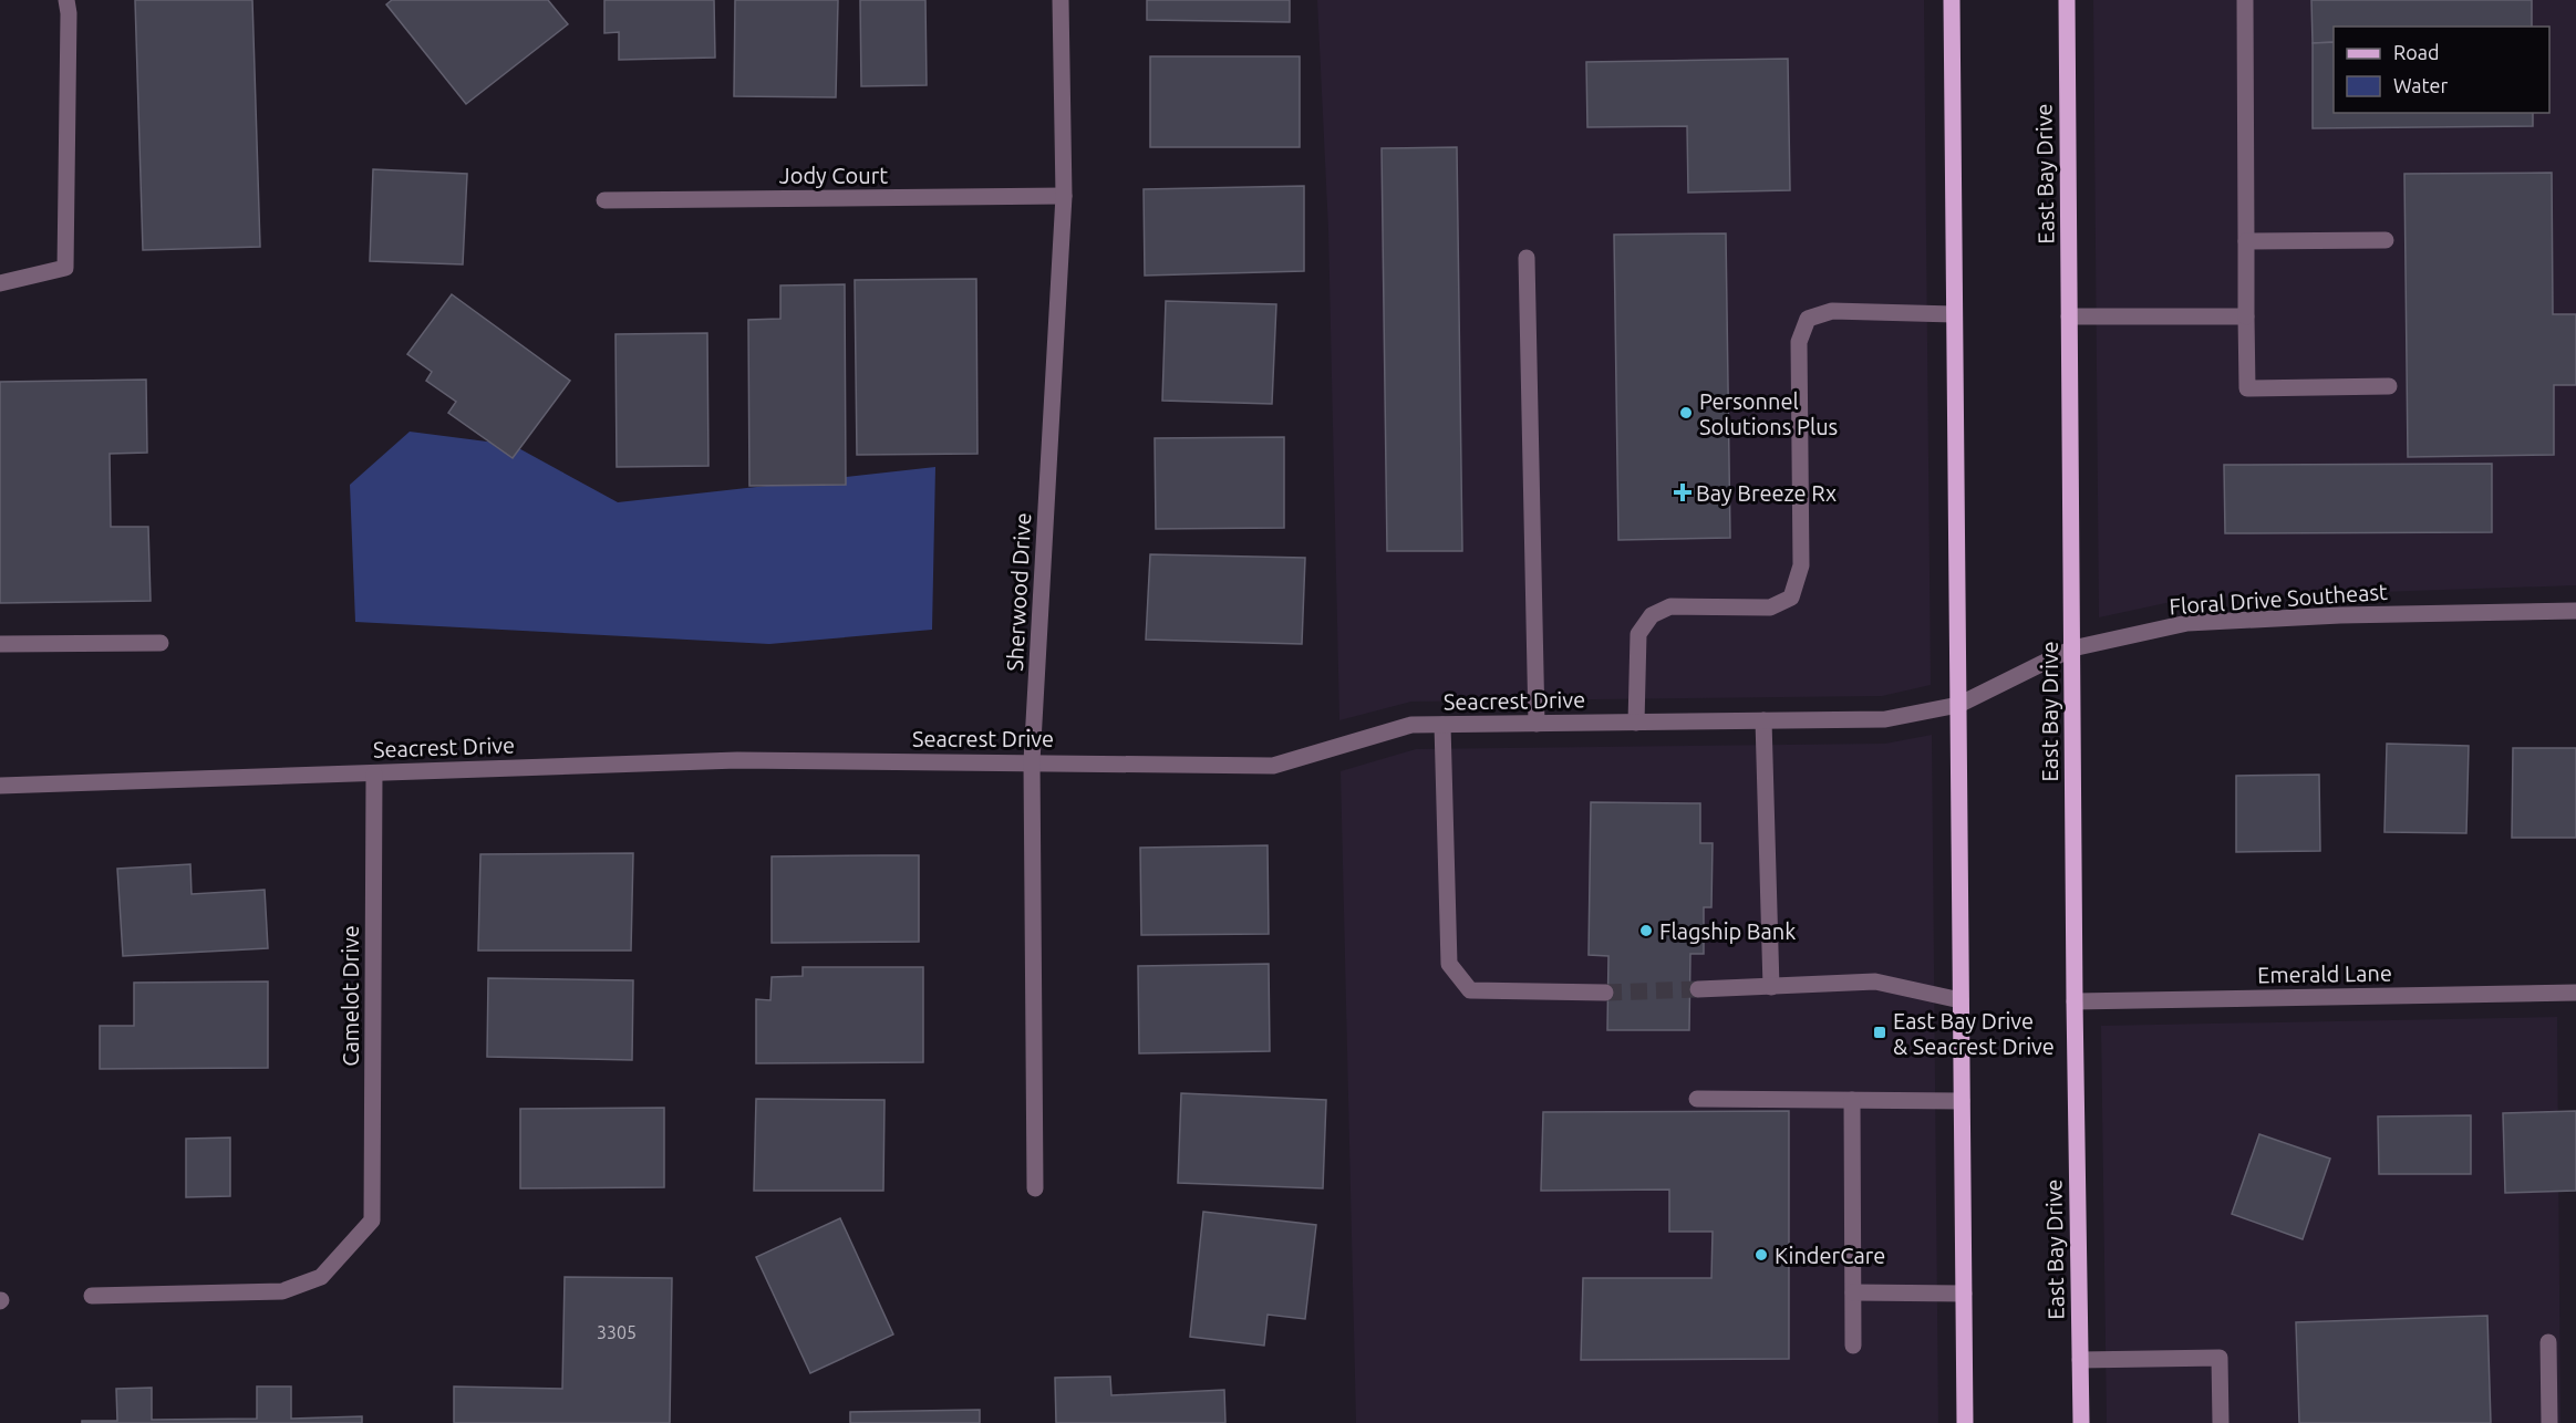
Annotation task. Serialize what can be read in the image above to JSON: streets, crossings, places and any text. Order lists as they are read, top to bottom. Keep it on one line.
{"streets":{"main road":["East Bay Drive"],"street":["Jody Court","Sherwood Drive","Floral Drive Southeast","Seacrest Drive","Emerald Lane","Camelot Drive"]},"crossings":[["East Bay Drive","Floral Drive Southeast"],["East Bay Drive","Emerald Lane"],["Jody Court","Sherwood Drive"],["Sherwood Drive","Seacrest Drive"],["Floral Drive Southeast","Seacrest Drive"],["Seacrest Drive","Camelot Drive"]],"places":{"other":["Personnel Solutions Plus","Flagship Bank","KinderCare"],"health":["Bay Breeze Rx"],"transit":["East Bay Drive & Seacrest Drive"]},"house_numbers":["3305"],"legend":["Road","Water"]}
